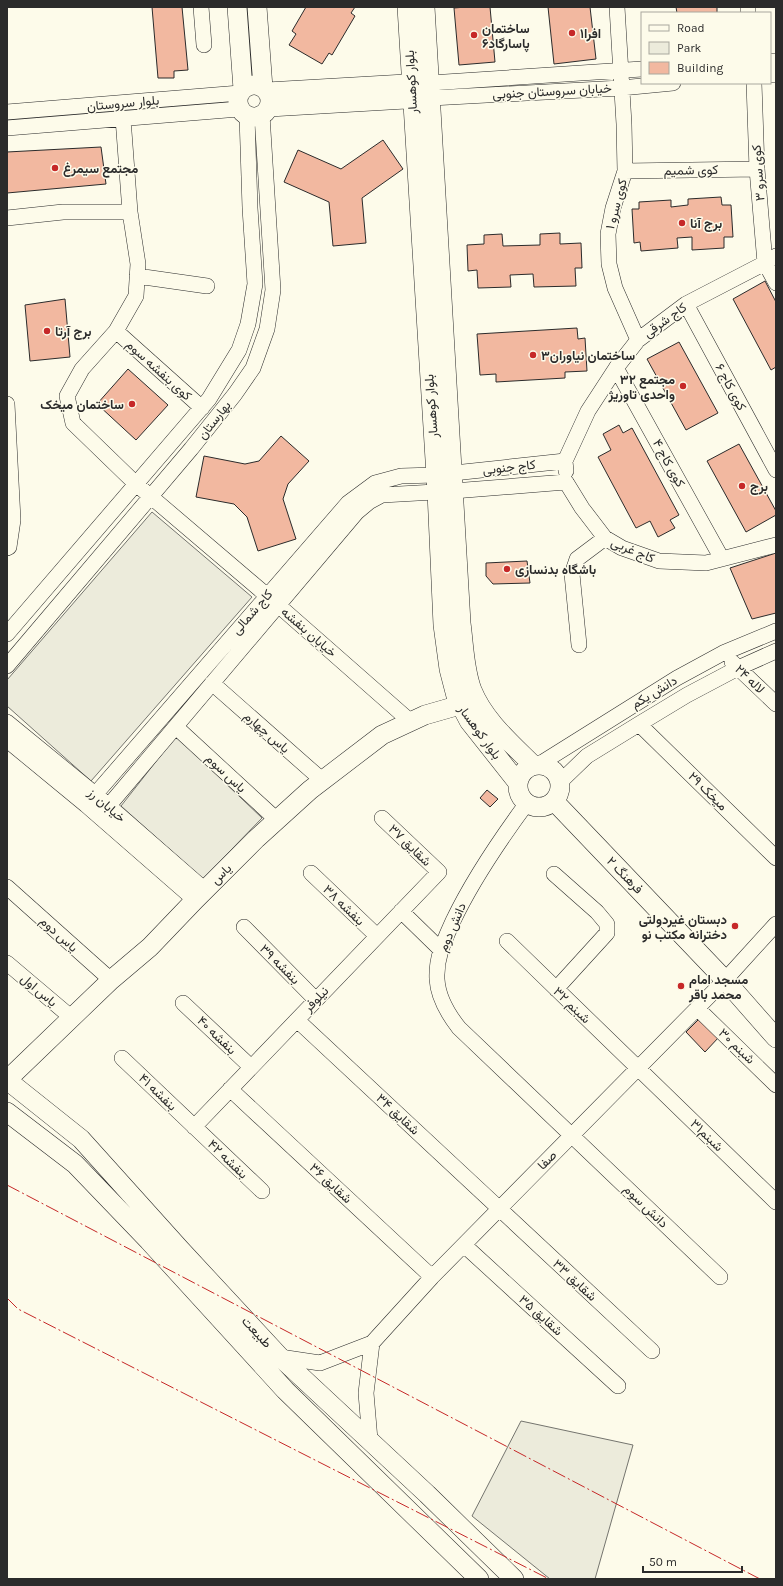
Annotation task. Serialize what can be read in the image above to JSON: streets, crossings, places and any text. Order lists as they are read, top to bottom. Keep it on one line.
{"streets":{"main road":["بلوار کوهسار","یاس","فرهنگ ۲","طبیعت"],"street":["خیابان سروستان جنوبی","بلوار سروستان","کوی شمیم","کوی سرو ۳","کوی سرو ۱","کاج شرقی","کوی بنفشه سوم","کوی کاج ۶","بهارستان","کوی کاج ۴","کاج جنوبی","کاج غربی","کاج شمالی","خیابان بنفشه","لاله ۲۴","دانش یکم","یاس چهارم","یاس سوم","میخک ۲۹","خیابان رز","شقایق ۳۷","بنفشه ۳۸","دانش دوم","یاس دوم","بنفشه ۳۹","یاس اول","نیلوفر","شبنم ۳۲","بنفشه ۴۰","شبنم ۳۰","بنفشه ۴۱","شقایق ۳۴","شبنم۳۱","بنفشه ۴۲","صفا","شقایق ۳۶","دانش سوم","شقایق ۳۳","شقایق ۳۵"]},"crossings":[["بلوار کوهسار","خیابان سروستان جنوبی"],["بلوار کوهسار","کاج جنوبی"],["بلوار کوهسار","کاج شمالی"],["بلوار کوهسار","دانش یکم"],["بلوار کوهسار","یاس"],["بلوار کوهسار","فرهنگ ۲"],["بلوار کوهسار","دانش دوم"],["خیابان سروستان جنوبی","کوی سرو ۱"],["بلوار سروستان","بهارستان"],["بلوار سروستان","خیابان بنفشه"],["کوی شمیم","کوی سرو ۳"],["کوی شمیم","کوی سرو ۱"],["کوی سرو ۳","کاج شرقی"],["کوی سرو ۱","کاج شرقی"],["کاج شرقی","کوی کاج ۶"],["کاج شرقی","کوی کاج ۴"],["کاج شرقی","کاج جنوبی"],["کوی بنفشه سوم","بهارستان"],["کوی بنفشه سوم","خیابان بنفشه"],["بهارستان","خیابان بنفشه"],["کوی کاج ۴","کاج غربی"],["کاج جنوبی","کاج غربی"],["کاج جنوبی","کاج شمالی"],["کاج شمالی","خیابان بنفشه"],["کاج شمالی","یاس چهارم"],["کاج شمالی","یاس سوم"],["کاج شمالی","خیابان رز"],["خیابان بنفشه","یاس"],["لاله ۲۴","دانش یکم"],["دانش یکم","میخک ۲۹"],["دانش یکم","فرهنگ ۲"],["دانش یکم","دانش دوم"],["یاس چهارم","یاس"],["یاس سوم","یاس"],["خیابان رز","یاس"],["شقایق ۳۷","نیلوفر"],["یاس","یاس دوم"],["یاس","یاس اول"],["یاس","طبیعت"],["فرهنگ ۲","دانش دوم"],["فرهنگ ۲","صفا"],["بنفشه ۳۸","نیلوفر"],["دانش دوم","صفا"],["دانش دوم","دانش سوم"],["بنفشه ۳۹","نیلوفر"],["نیلوفر","بنفشه ۴۰"],["نیلوفر","بنفشه ۴۱"],["نیلوفر","شقایق ۳۴"],["نیلوفر","بنفشه ۴۲"],["نیلوفر","شقایق ۳۶"],["شبنم ۳۲","شبنم۳۱"],["شبنم ۳۲","صفا"],["شبنم ۳۰","صفا"],["بنفشه ۴۱","بنفشه ۴۲"],["شقایق ۳۴","صفا"],["شقایق ۳۴","شقایق ۳۳"],["شبنم۳۱","صفا"],["صفا","شقایق ۳۶"],["صفا","دانش سوم"],["صفا","شقایق ۳۳"],["صفا","شقایق ۳۵"]],"places":["افرا۱","ساختمان پاسارگاد۶","مجتمع سیمرغ","برج آنا","برج آرتا","ساختمان نیاوران۳","مجتمع ۳۲ واحدی تاوریژ","ساختمان میخک","برج","باشگاه بدنسازی","دبستان غیردولتی دخترانه مکتب نو","مسجد امام محمد باقر"],"legend":["Road","Park","Building"],"scale_bar":"50 m"}
